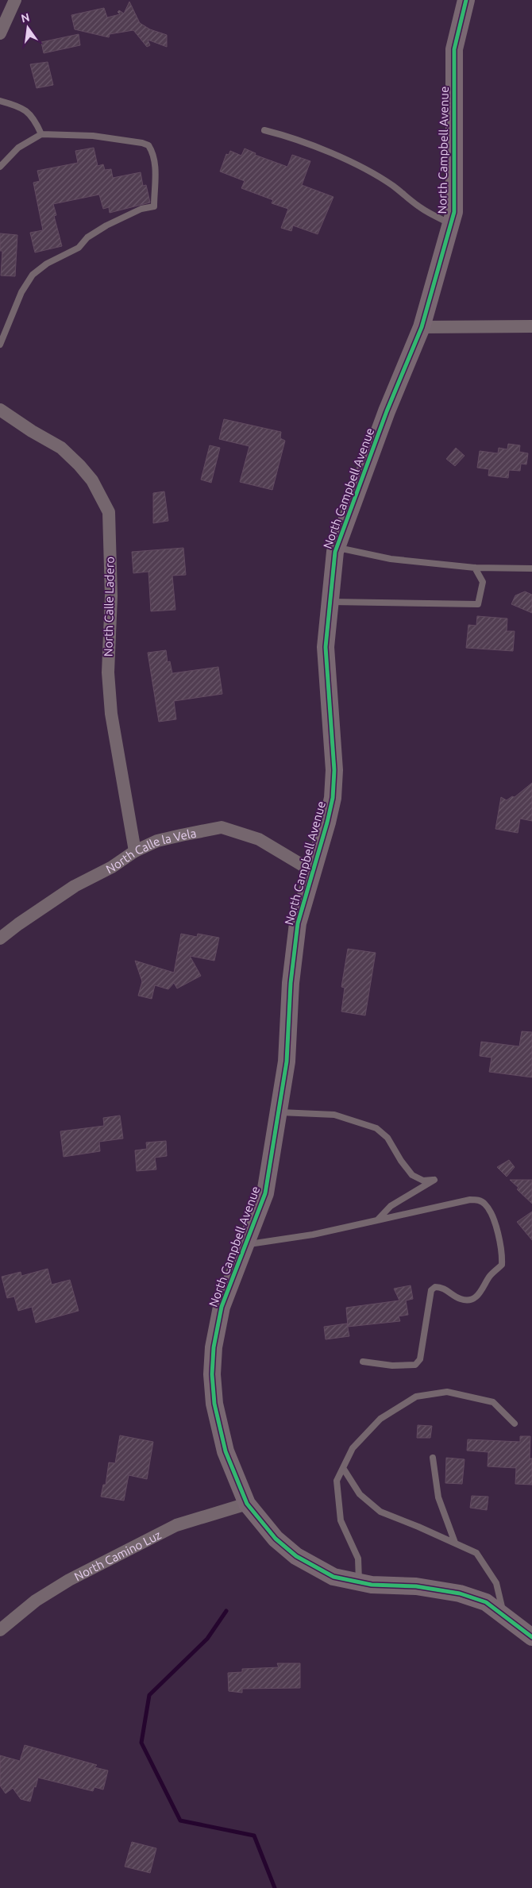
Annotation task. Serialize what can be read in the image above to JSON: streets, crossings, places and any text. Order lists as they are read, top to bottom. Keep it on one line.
{"streets":{"main road":["North Campbell Avenue"],"street":["North Calle Ladero","North Calle la Vela","North Camino Luz"]},"crossings":[["North Campbell Avenue","North Calle la Vela"],["North Campbell Avenue","North Camino Luz"],["North Calle Ladero","North Calle la Vela"]],"north":"top"}
